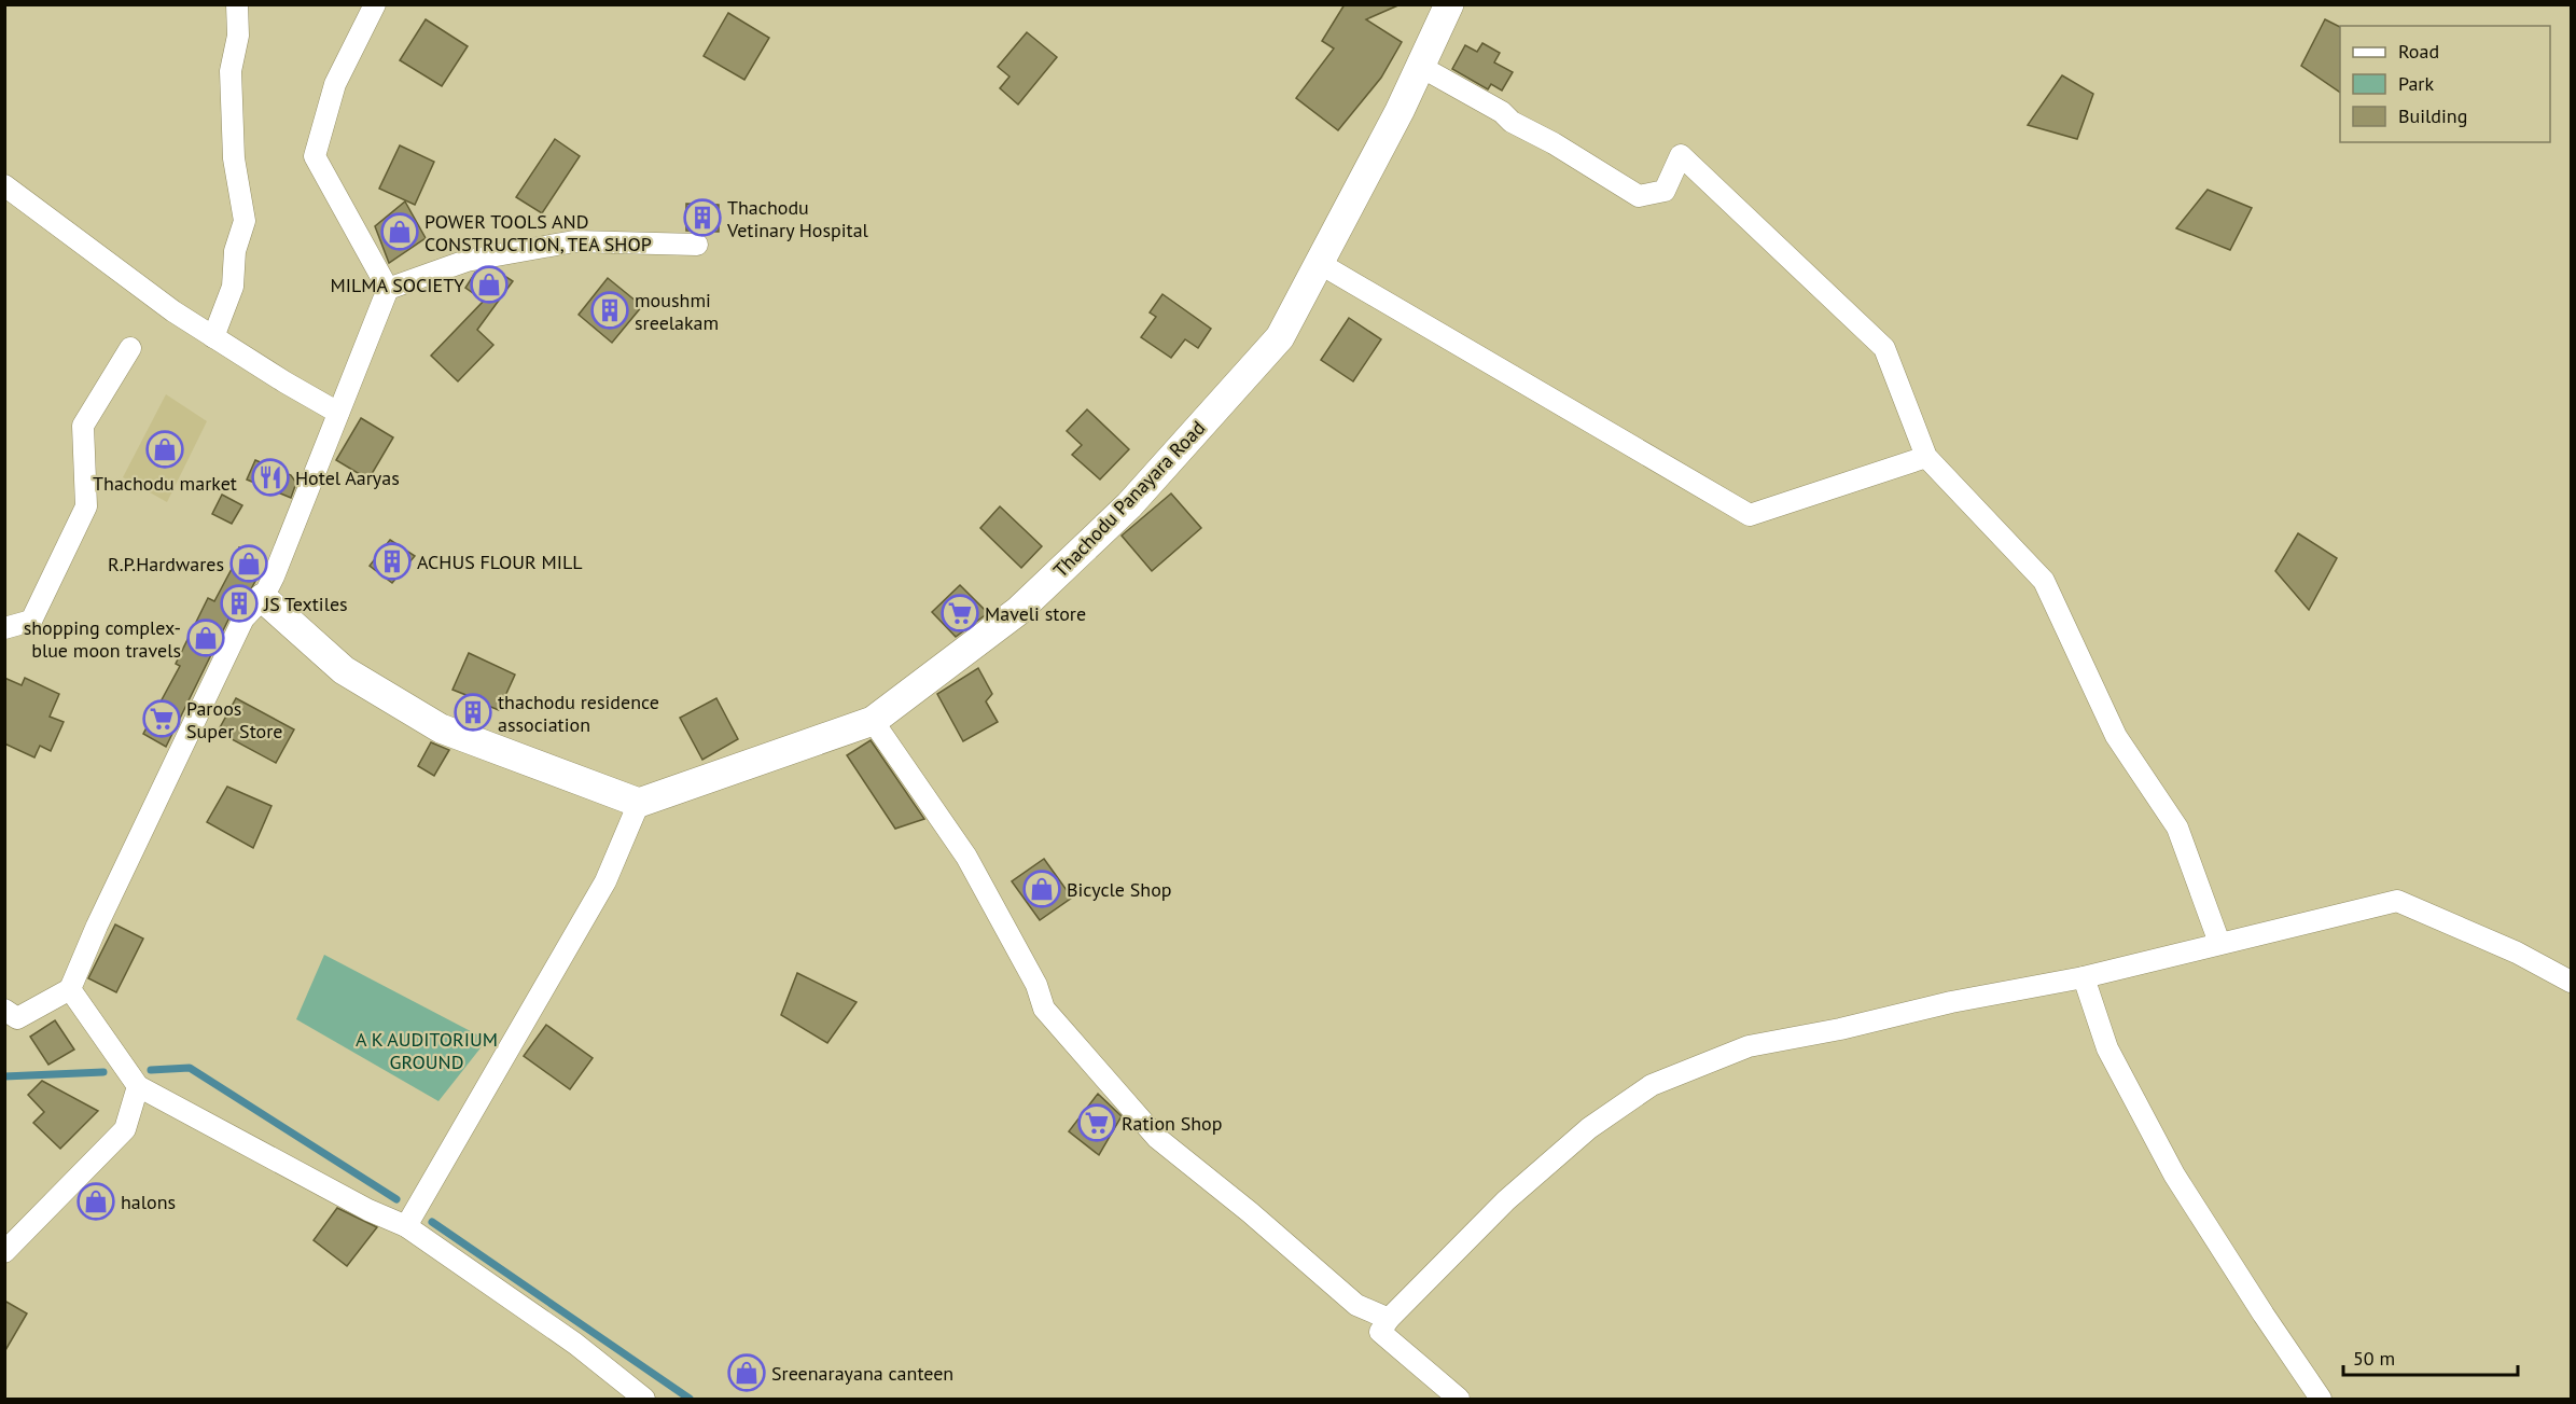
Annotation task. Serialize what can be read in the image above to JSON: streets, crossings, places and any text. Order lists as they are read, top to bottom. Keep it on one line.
{"streets":{"main road":["Thachodu Panayara Road"]},"parks":["A K AUDITORIUM GROUND"],"places":{"building":["Thachodu Vetinary Hospital","moushmi sreelakam","ACHUS FLOUR MILL","JS Textiles","thachodu residence association"],"shop":["POWER TOOLS AND CONSTRUCTION, TEA SHOP","MILMA SOCIETY","Thachodu market","R.P.Hardwares","shopping complex- blue moon travels","Bicycle Shop","halons","Sreenarayana canteen"],"restaurant":["Hotel Aaryas"],"supermarket":["Maveli store","Paroos Super Store","Ration Shop"]},"legend":["Road","Park","Building"],"scale_bar":"50 m"}
